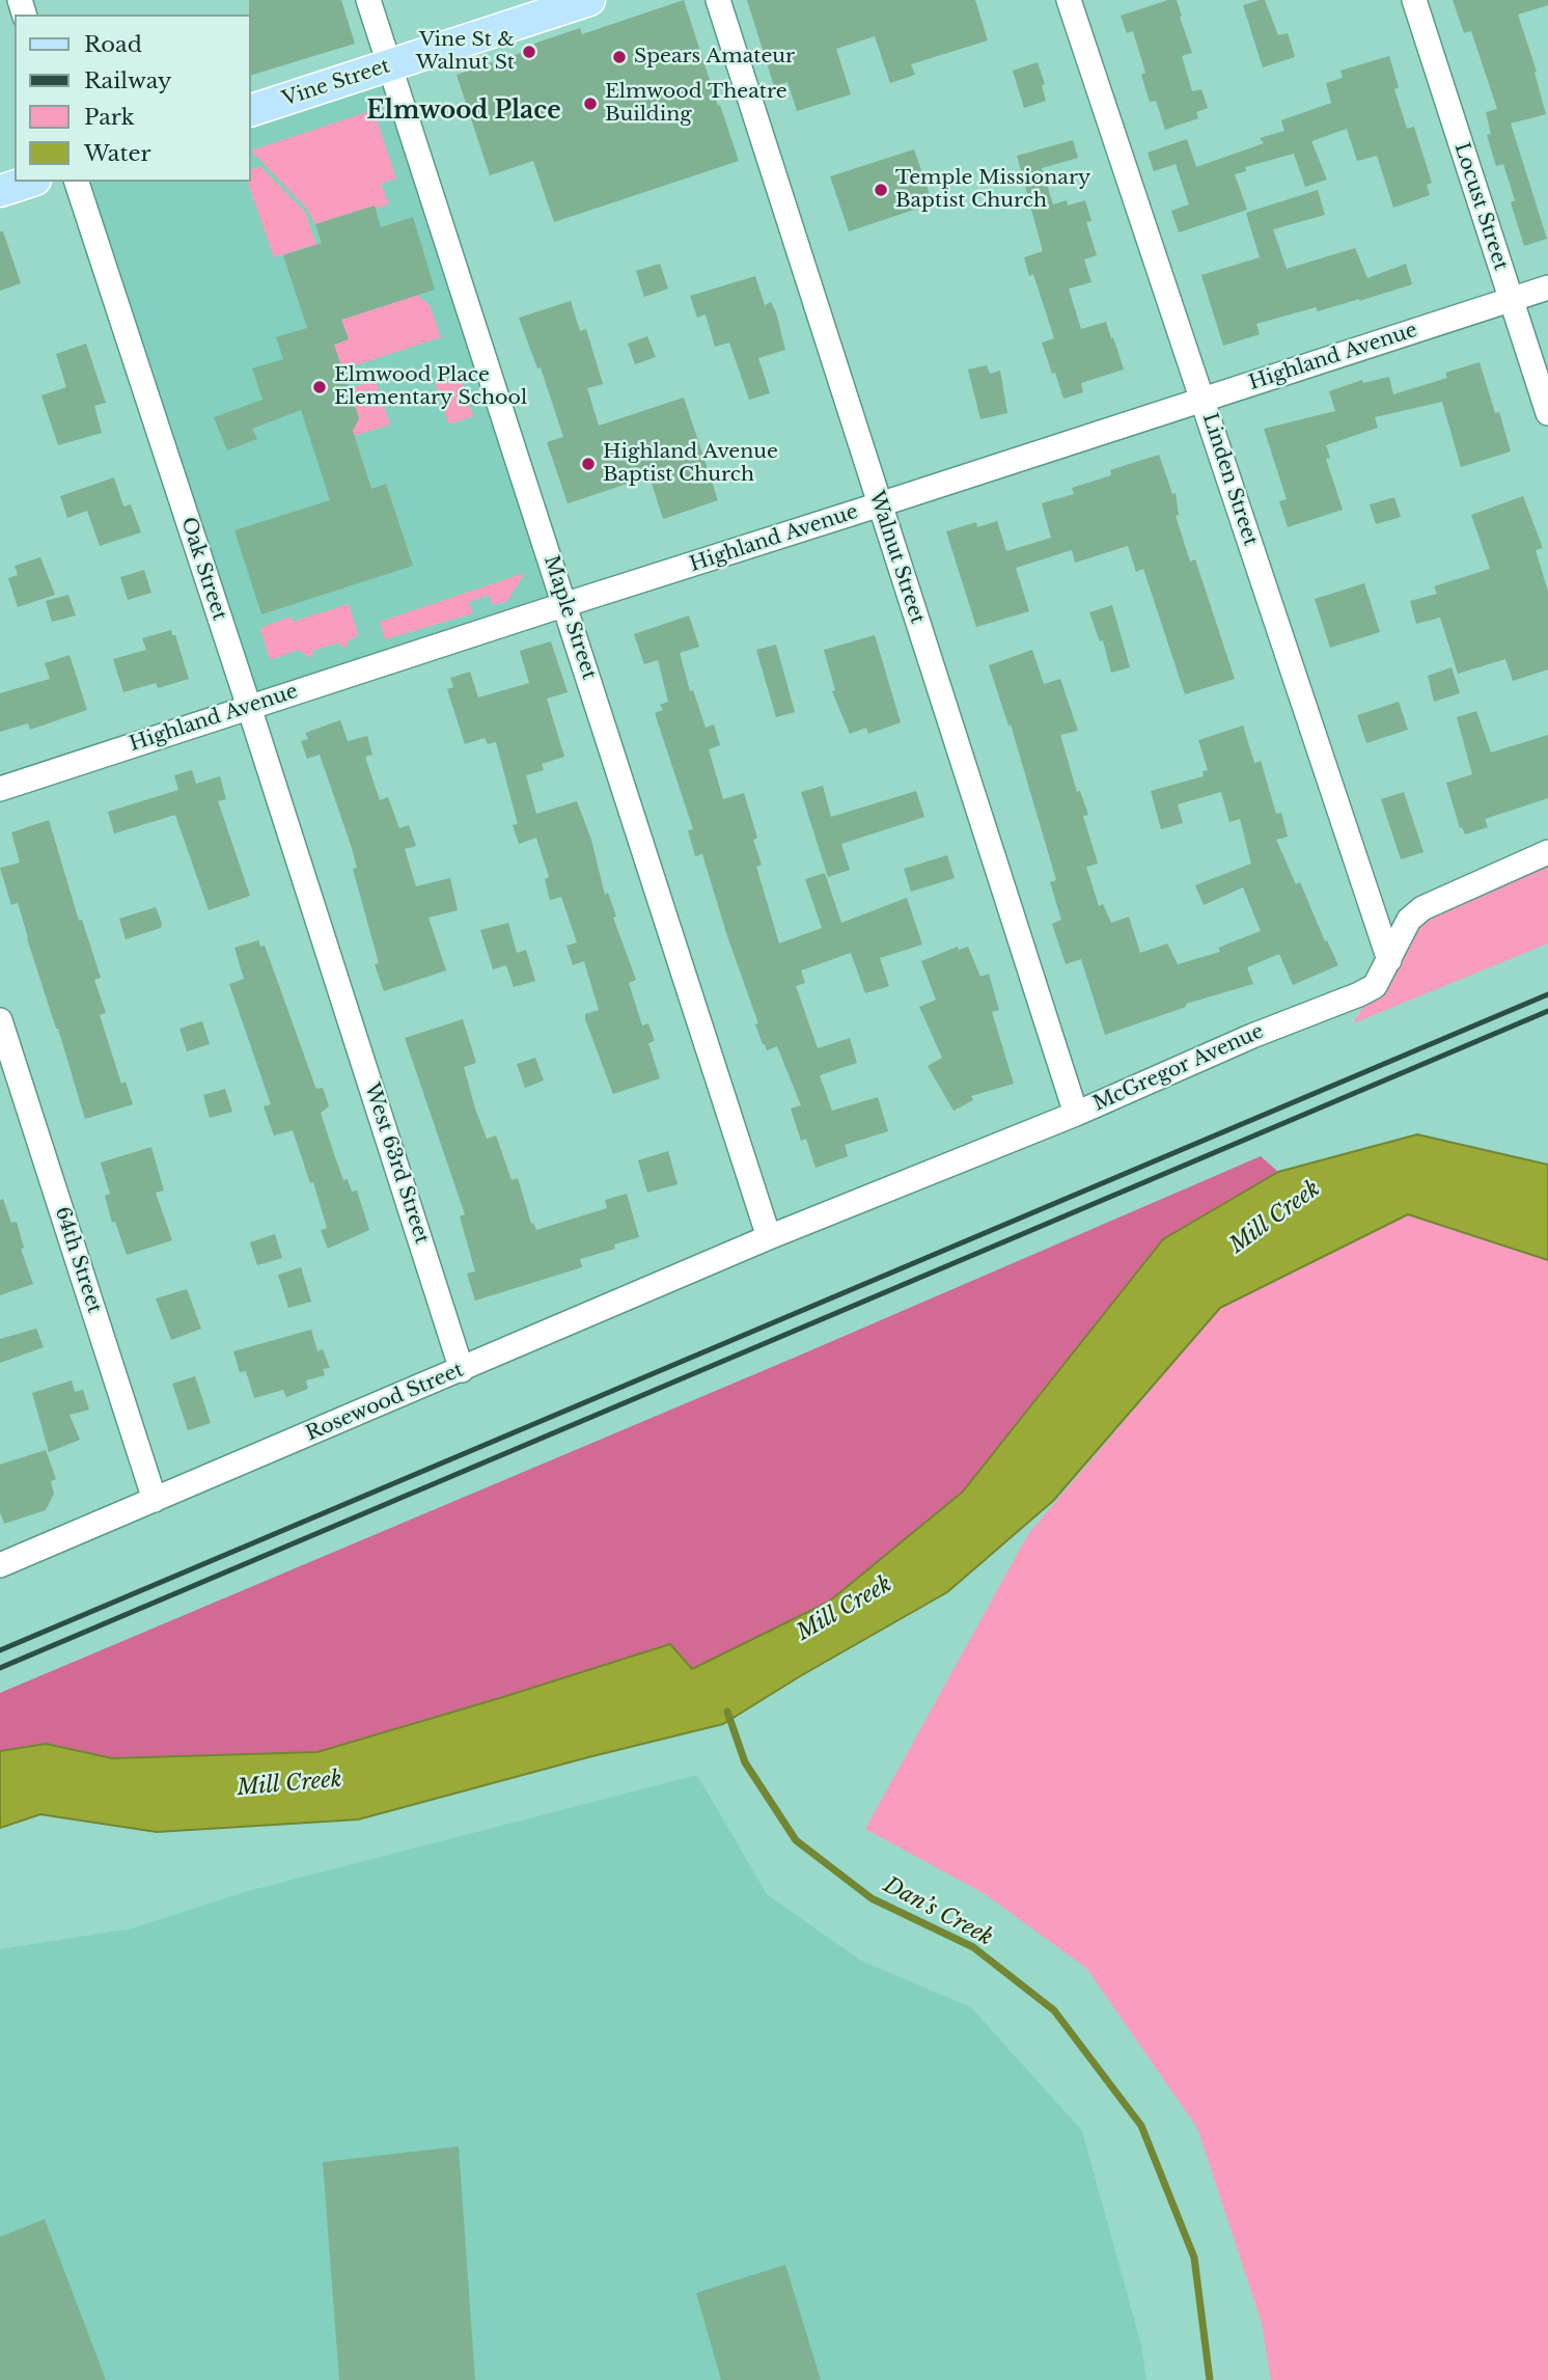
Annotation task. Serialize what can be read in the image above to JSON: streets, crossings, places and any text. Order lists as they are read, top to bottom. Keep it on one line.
{"streets":{"main road":["Vine Street"],"street":["Locust Street","Highland Avenue","Linden Street","Walnut Street","Oak Street","Maple Street","McGregor Avenue","West 63rd Street","64th Street","Rosewood Street"]},"crossings":[["Vine Street","Maple Street"],["Locust Street","Highland Avenue"],["Highland Avenue","Linden Street"],["Highland Avenue","Walnut Street"],["Highland Avenue","Oak Street"],["Highland Avenue","Maple Street"],["Linden Street","McGregor Avenue"],["Walnut Street","McGregor Avenue"],["Oak Street","West 63rd Street"],["Maple Street","McGregor Avenue"],["Maple Street","Rosewood Street"],["McGregor Avenue","Rosewood Street"],["West 63rd Street","Rosewood Street"],["64th Street","Rosewood Street"]],"districts":["Elmwood Place"],"water":["Mill Creek","Dan’s Creek"],"places":["Vine St & Walnut St","Spears Amateur","Elmwood Theatre Building","Temple Missionary Baptist Church","Elmwood Place Elementary School","Highland Avenue Baptist Church"],"legend":["Road","Railway","Park","Water"]}
